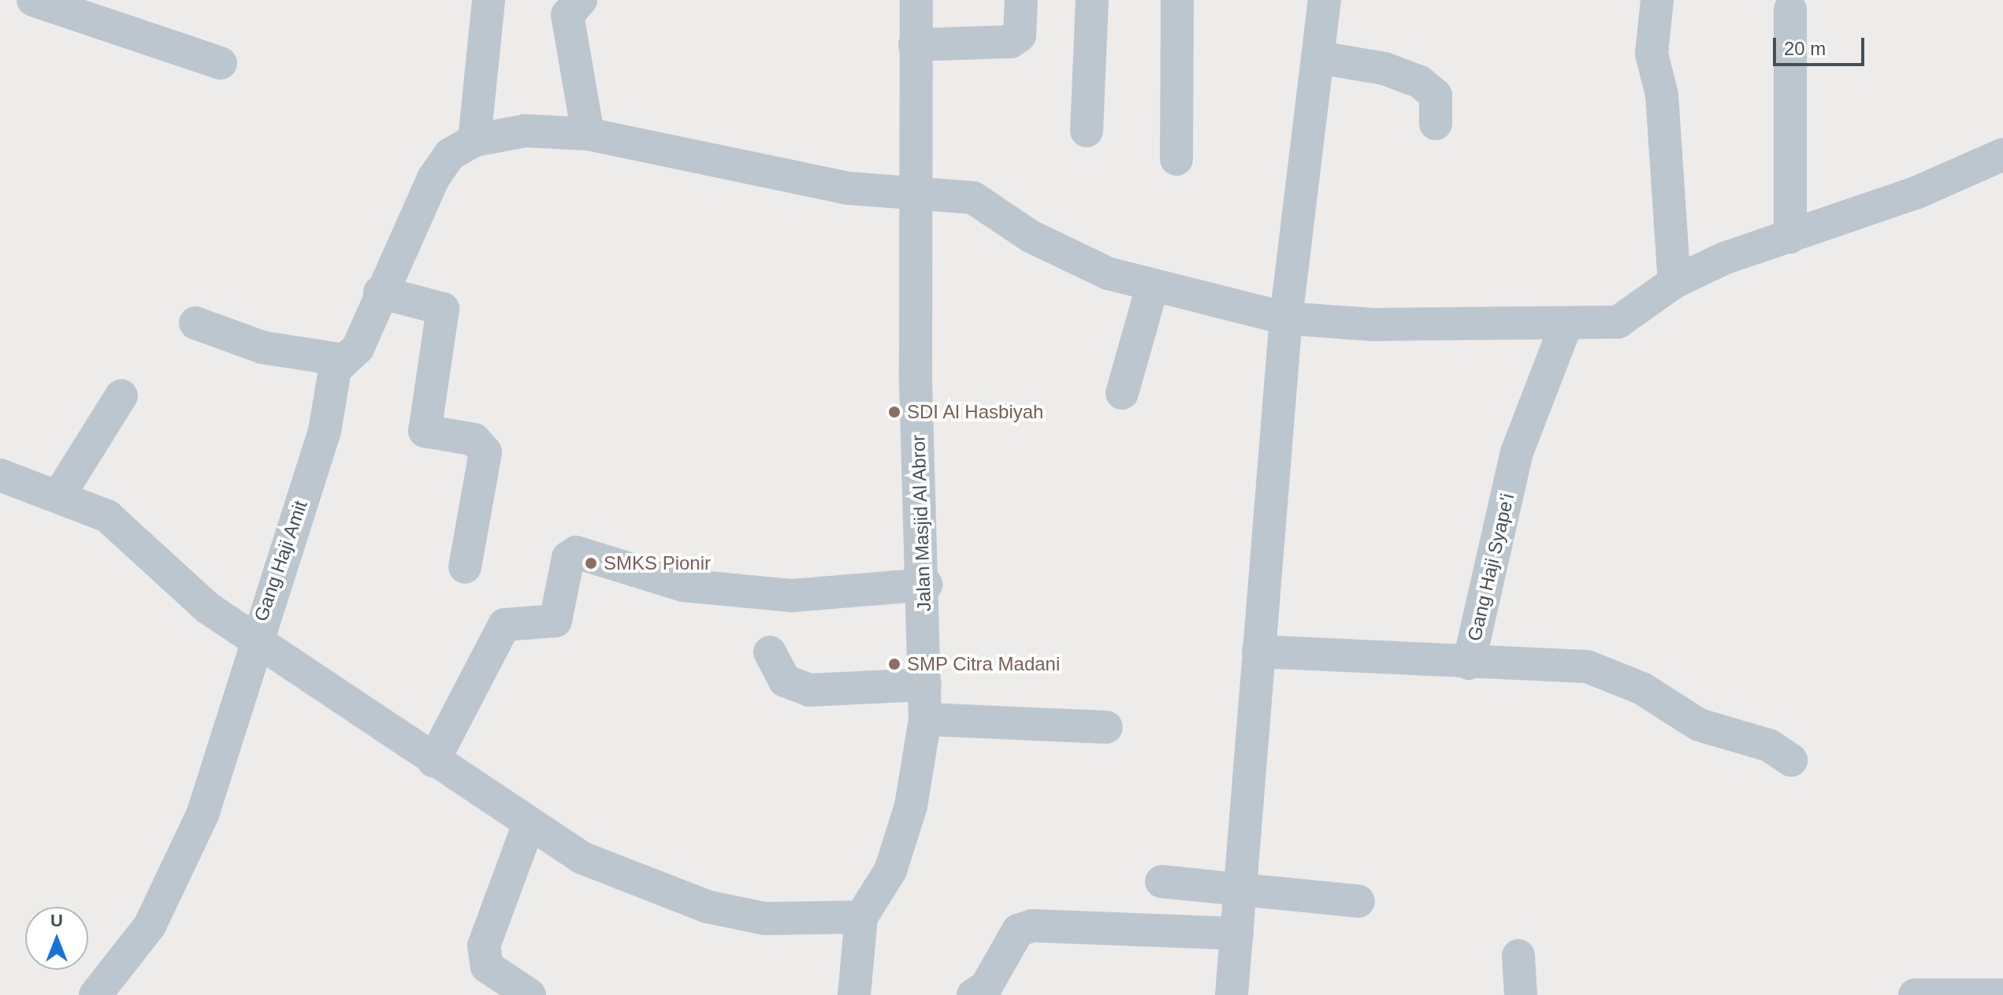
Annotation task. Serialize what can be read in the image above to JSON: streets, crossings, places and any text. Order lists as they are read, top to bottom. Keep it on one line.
{"streets":{"street":["Jalan Masjid Al Abror","Gang Haji Amit","Gang Haji Syape'i"]},"places":["SDI Al Hasbiyah","SMKS Pionir","SMP Citra Madani"],"scale_bar":"20 m","north":"top"}
